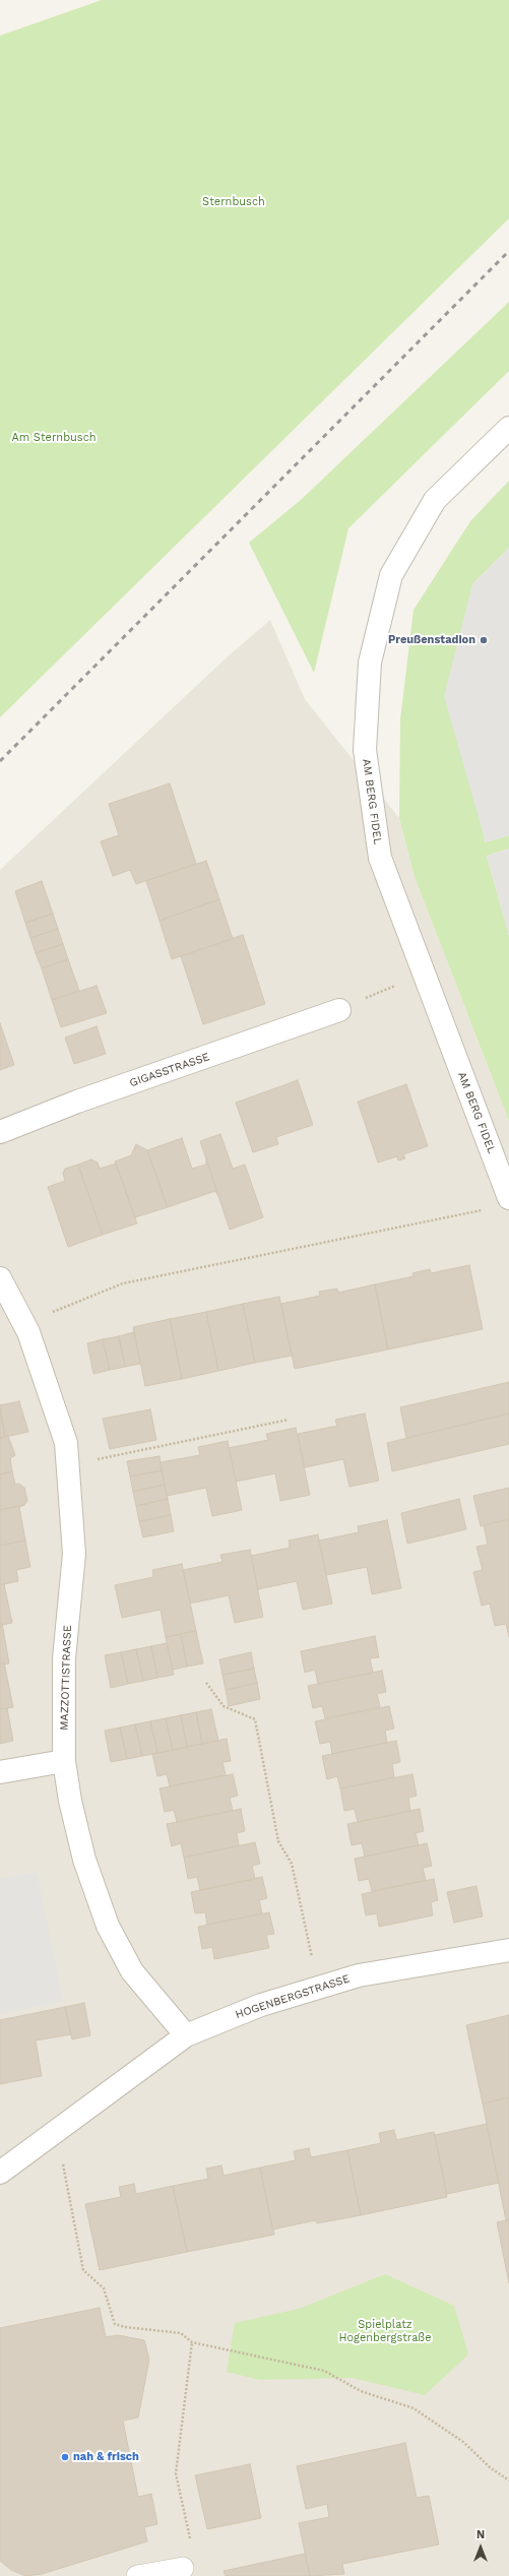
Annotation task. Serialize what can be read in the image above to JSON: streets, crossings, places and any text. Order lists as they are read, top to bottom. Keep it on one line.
{"streets":{"street":["AM BERG FIDEL","GIGASSTRASSE","MAZZOTTISTRASSE","HOGENBERGSTRASSE"]},"crossings":[["MAZZOTTISTRASSE","HOGENBERGSTRASSE"]],"parks":["Sternbusch","Am Sternbusch","Spielplatz Hogenbergstraße"],"places":["Preußenstadion","nah & frisch"],"north":"top"}
